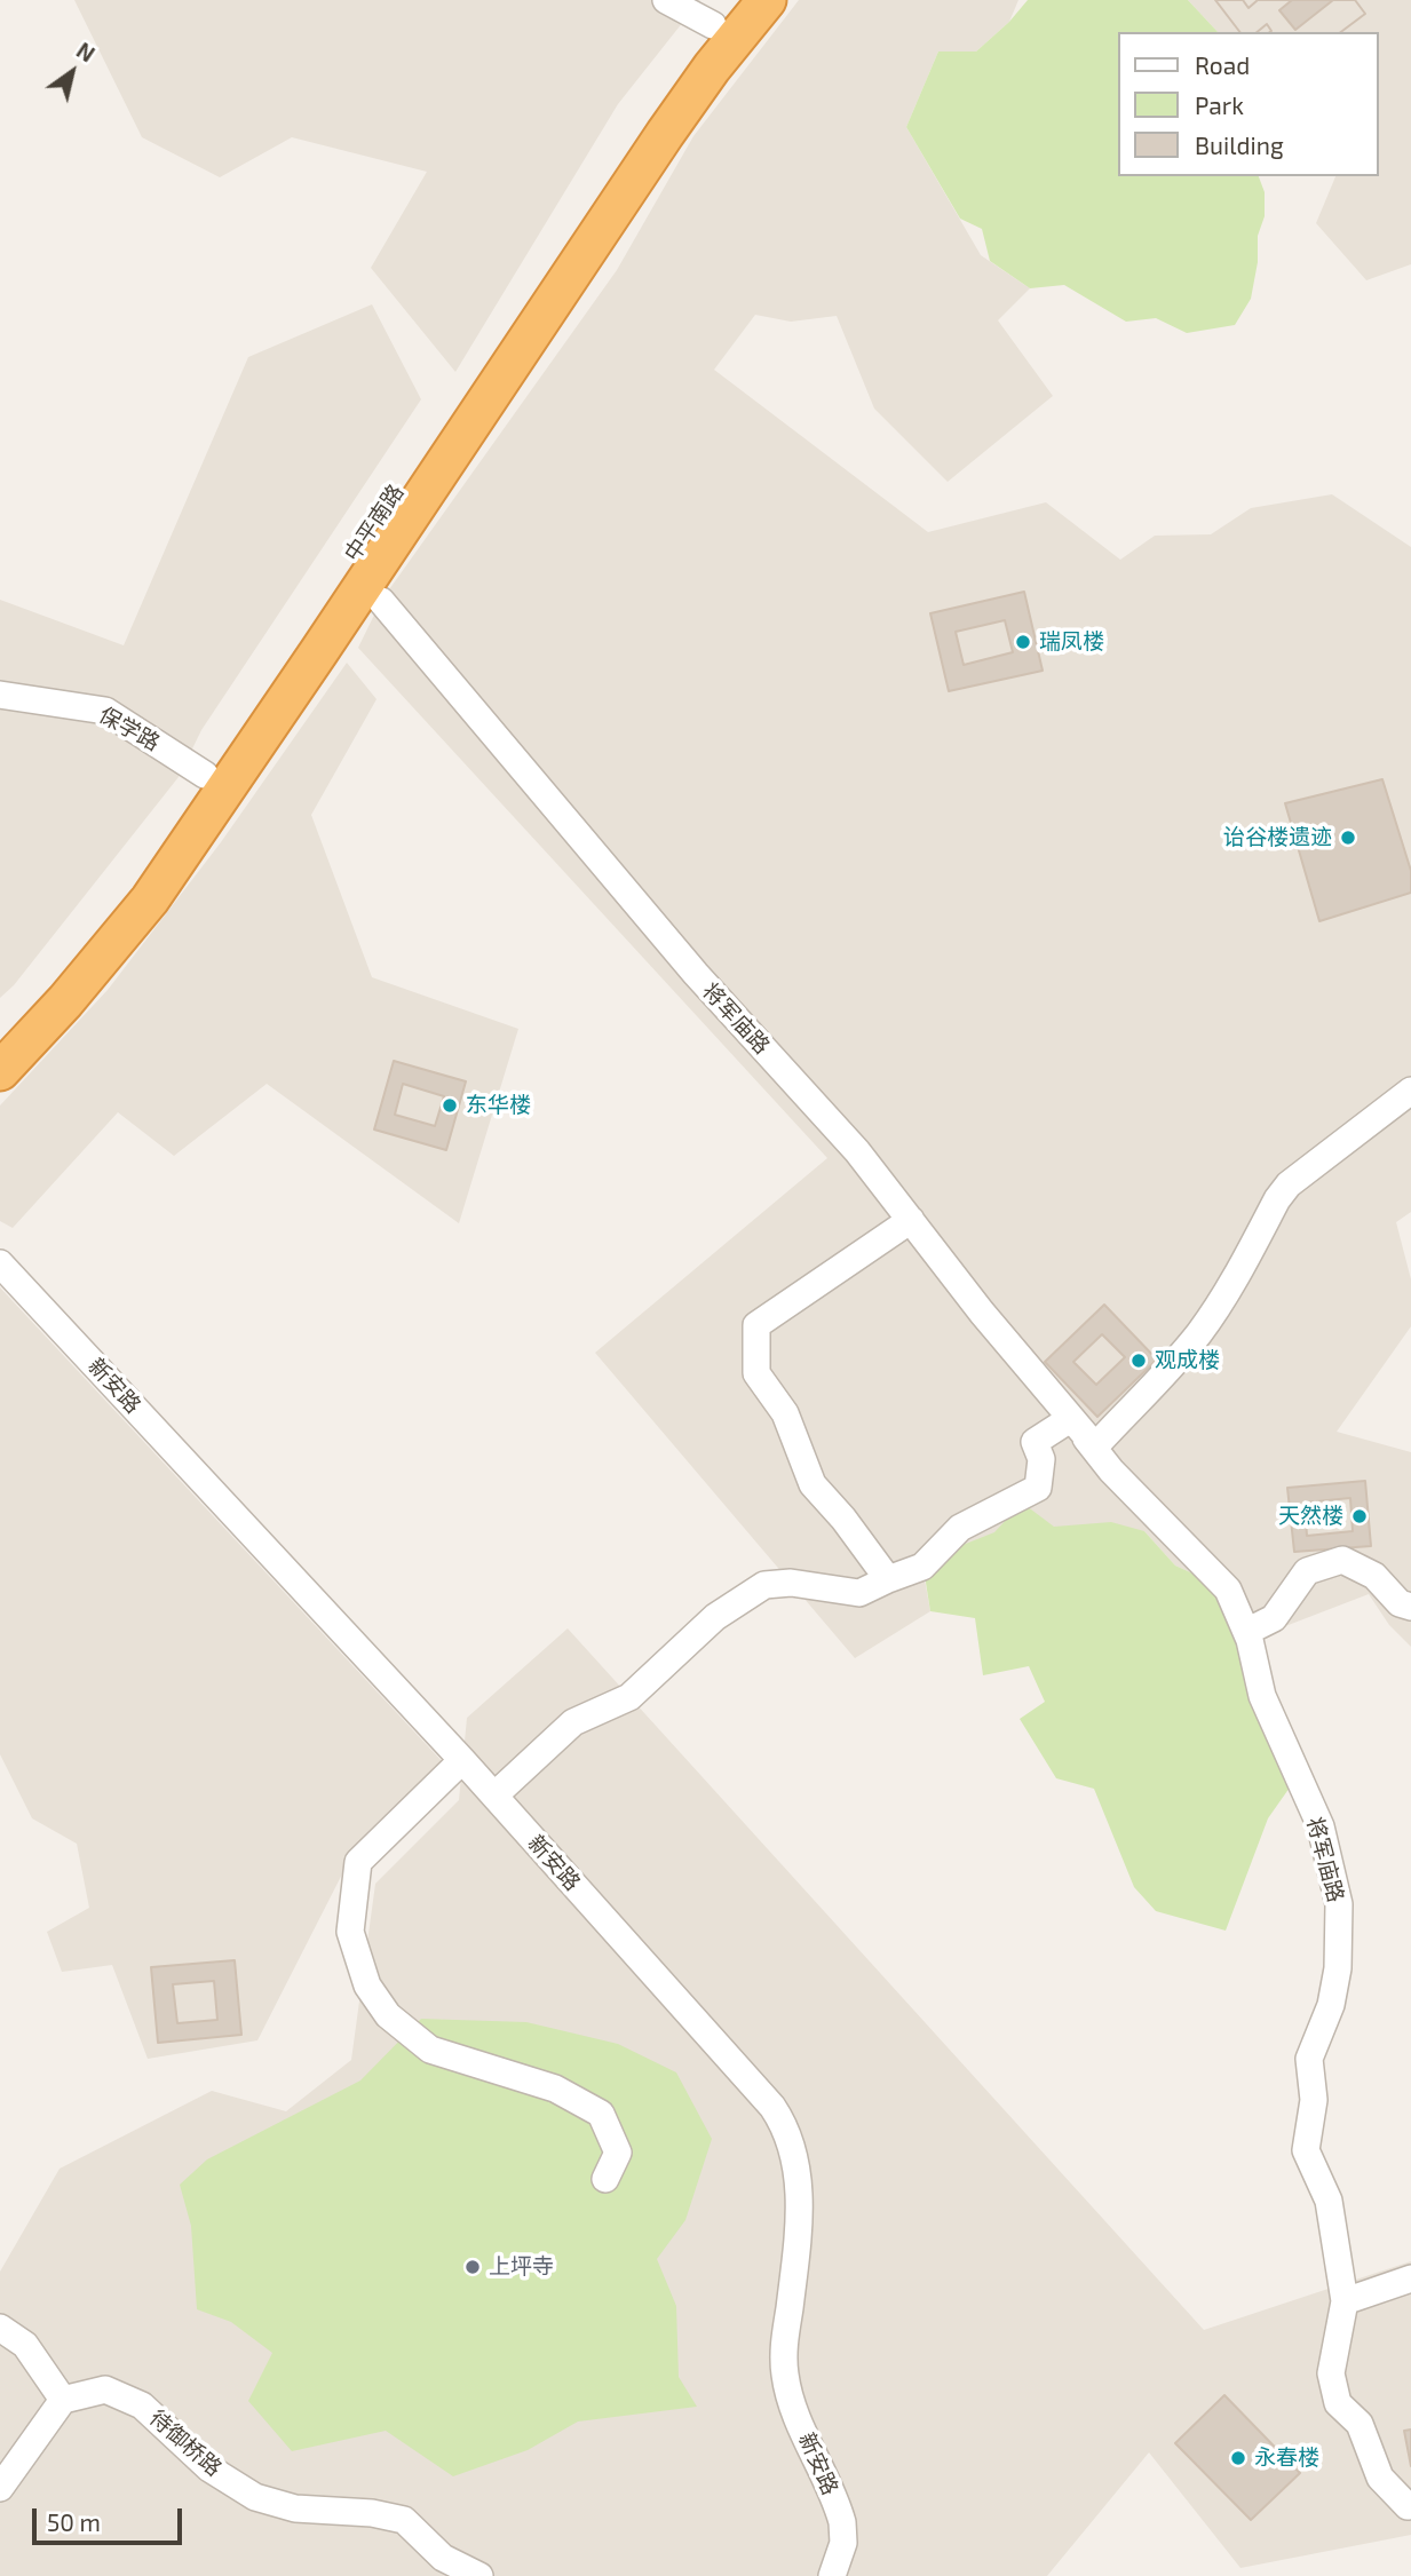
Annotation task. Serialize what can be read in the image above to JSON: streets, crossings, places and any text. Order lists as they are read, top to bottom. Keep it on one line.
{"streets":{"highway":["中平南路"],"street":["保学路","将军庙路","新安路","待御桥路"]},"crossings":[["中平南路","保学路"]],"places":["瑞凤楼","诒谷楼遗迹","东华楼","观成楼","天然楼","上坪寺","永春楼"],"legend":["Road","Park","Building"],"scale_bar":"50 m","north":"top right"}
